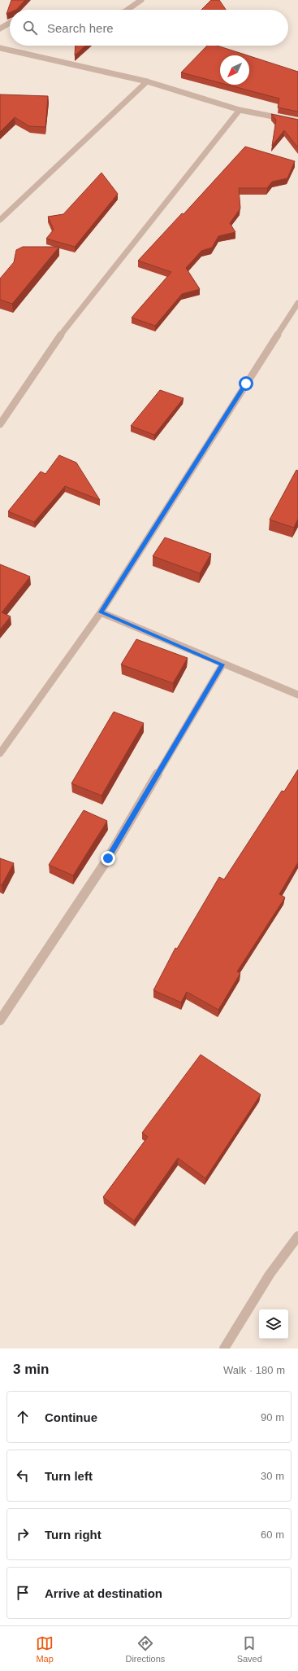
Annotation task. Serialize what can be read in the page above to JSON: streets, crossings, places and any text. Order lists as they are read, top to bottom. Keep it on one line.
{"north":"bottom left","page":{"search":"Search here","heading":["3 min","Walk · 180 m"],"list":[["Continue","90 m"],["Turn left","30 m"],["Turn right","60 m"],"Arrive at destination"],"nav":["Map","Directions","Saved"]}}
